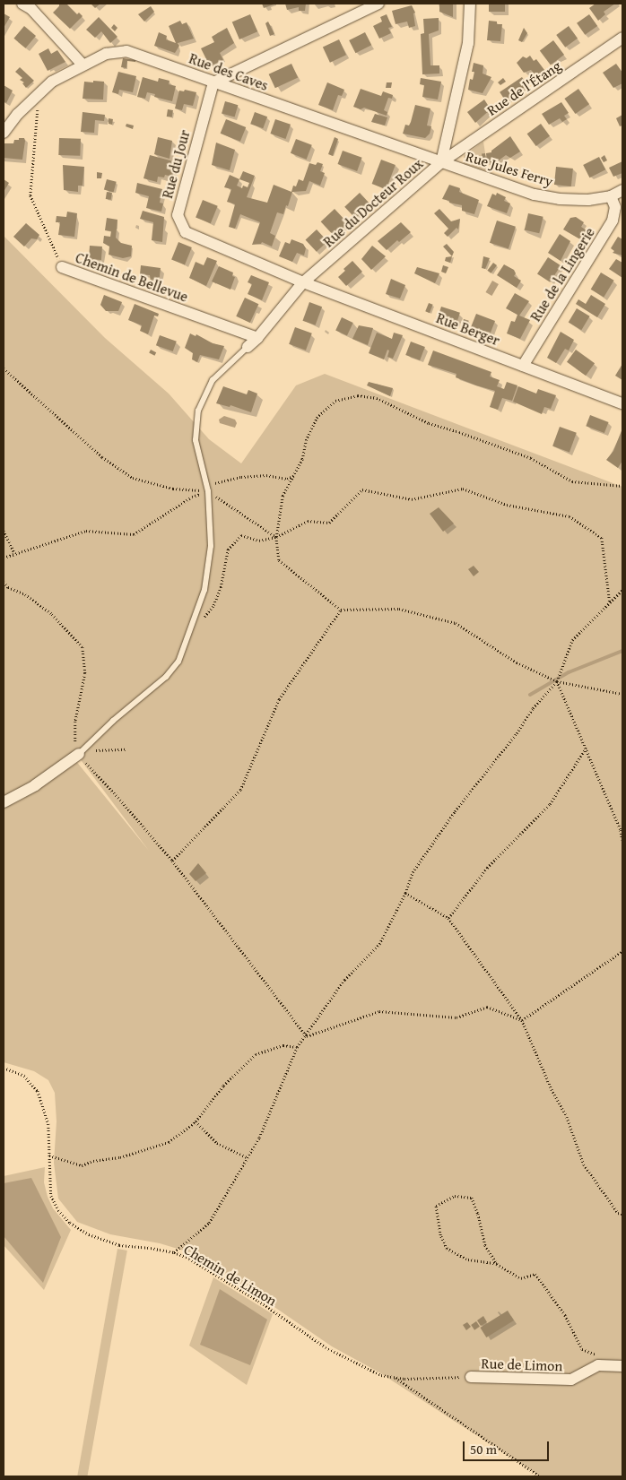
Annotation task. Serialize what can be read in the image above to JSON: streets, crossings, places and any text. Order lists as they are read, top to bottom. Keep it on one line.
{"streets":{"street":["Rue des Caves","Rue de l'Étang","Rue du Jour","Rue Jules Ferry","Rue du Docteur Roux","Rue de la Lingerie","Chemin de Bellevue","Rue Berger","Rue de Limon"],"path":["Chemin de Limon"]},"crossings":[["Rue des Caves","Rue de l'Étang"],["Rue des Caves","Rue du Jour"],["Rue des Caves","Rue Jules Ferry"],["Rue des Caves","Rue du Docteur Roux"],["Rue des Caves","Chemin de Bellevue"],["Rue de l'Étang","Rue Jules Ferry"],["Rue de l'Étang","Rue du Docteur Roux"],["Rue du Jour","Rue du Docteur Roux"],["Rue du Jour","Rue Berger"],["Rue Jules Ferry","Rue du Docteur Roux"],["Rue Jules Ferry","Rue de la Lingerie"],["Rue du Docteur Roux","Chemin de Bellevue"],["Rue du Docteur Roux","Rue Berger"],["Rue de la Lingerie","Rue Berger"],["Chemin de Limon","Rue de Limon"]],"scale_bar":"50 m"}
